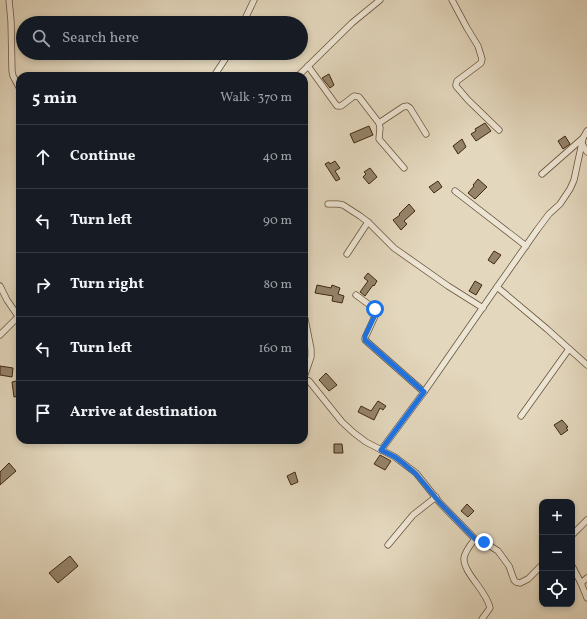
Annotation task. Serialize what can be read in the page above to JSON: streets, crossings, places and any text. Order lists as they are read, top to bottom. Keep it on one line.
{"page":{"search":"Search here","heading":["5 min","Walk · 370 m"],"list":[["Continue","40 m"],["Turn left","90 m"],["Turn right","80 m"],["Turn left","160 m"],"Arrive at destination"],"map_buttons":["+","−"]}}
